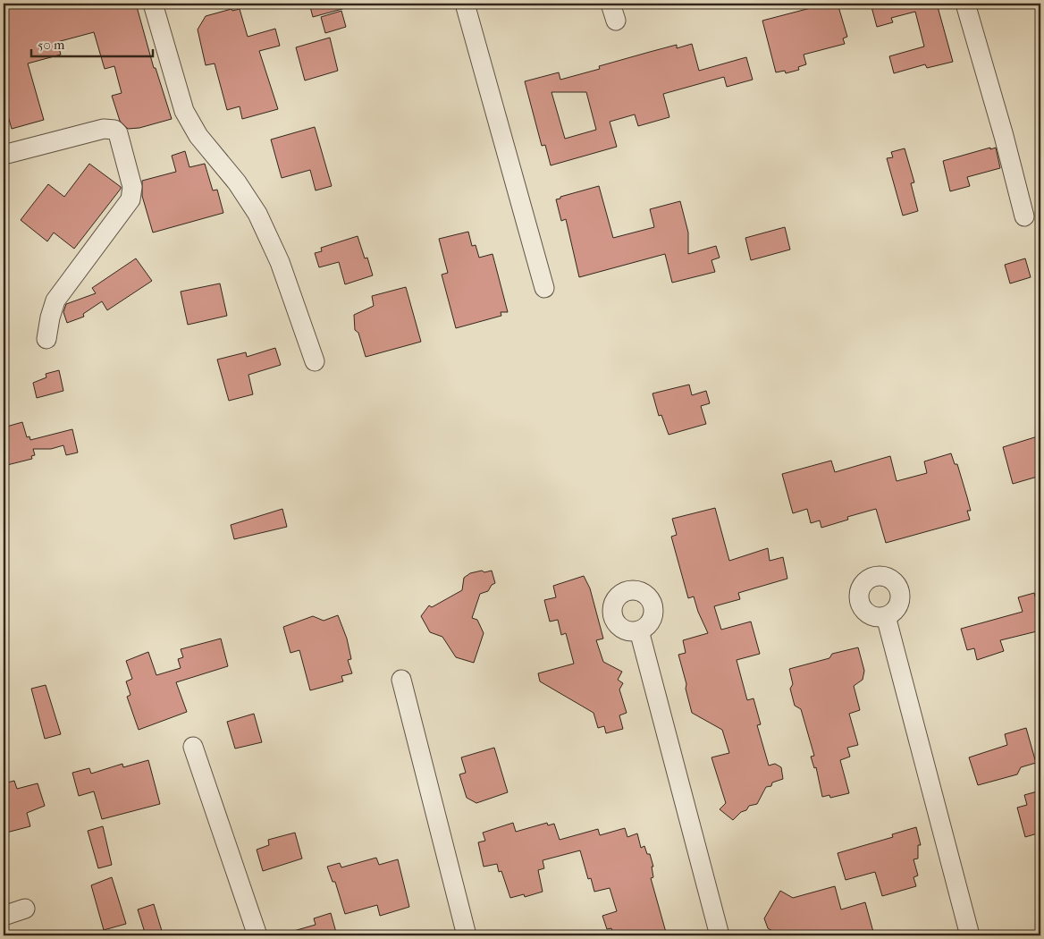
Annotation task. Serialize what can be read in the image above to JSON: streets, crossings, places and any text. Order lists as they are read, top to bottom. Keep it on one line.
{"scale_bar":"50 m"}
